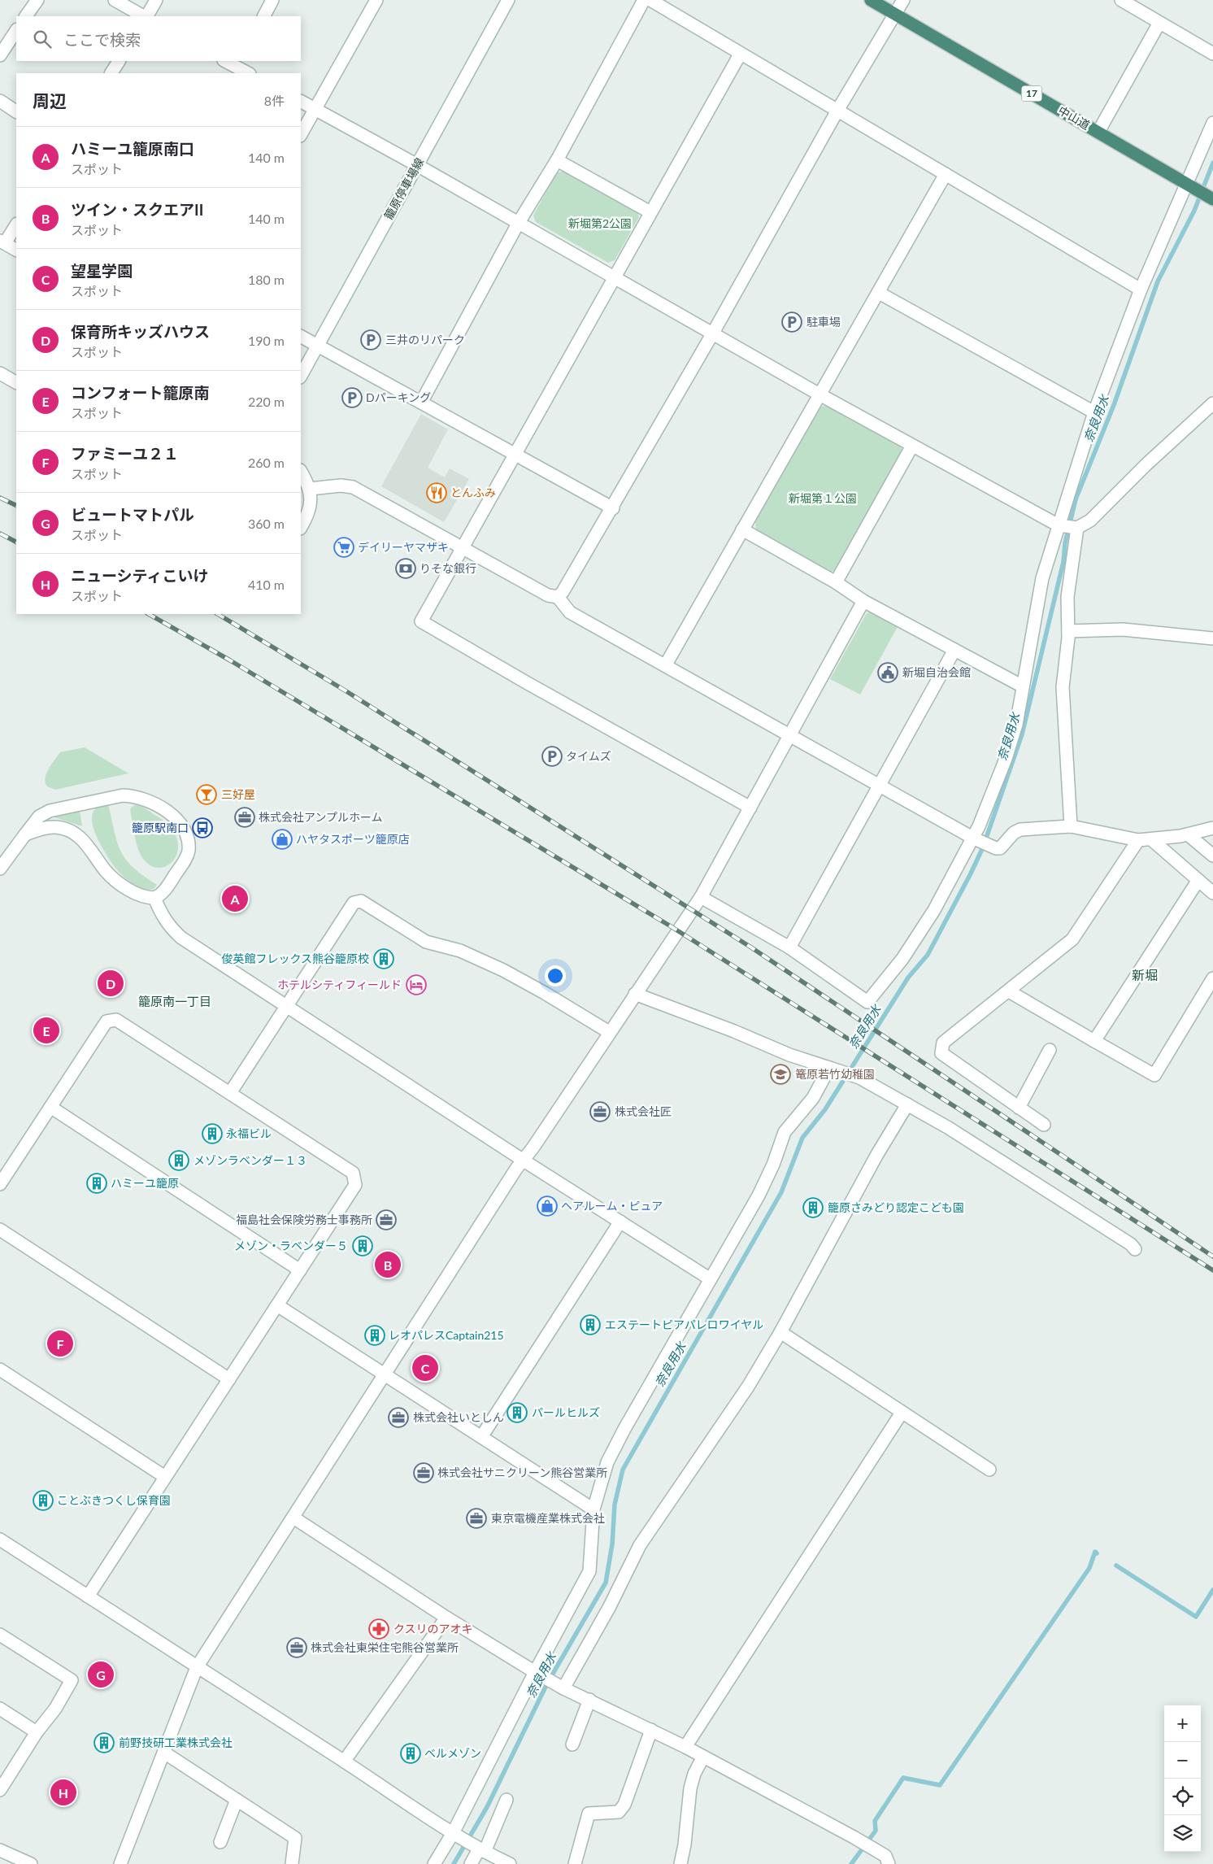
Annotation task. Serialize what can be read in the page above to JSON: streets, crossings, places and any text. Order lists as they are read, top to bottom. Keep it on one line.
{"streets":{"highway":["17","中山道"],"street":["籠原停車場線"]},"districts":["新堀","籠原南一丁目"],"water":["奈良用水"],"parks":["新堀第2公園","新堀第１公園"],"places":{"parking":["駐車場","三井のリパーク","Dパーキング","タイムズ"],"restaurant":["とんふみ"],"supermarket":["デイリーヤマザキ"],"bank":["りそな銀行"],"public building":["新堀自治会館"],"bar":["三好屋"],"office":["株式会社アンプルホーム","株式会社匠","福島社会保険労務士事務所","株式会社いとしん","株式会社サニクリーン熊谷営業所","東京電機産業株式会社","株式会社東栄住宅熊谷営業所"],"bus stop":["籠原駅南口"],"shop":["ハヤタスポーツ籠原店","ヘアルーム・ピュア"],"building":["俊英館フレックス熊谷籠原校","永福ビル","メゾンラベンダー１３","ハミーユ籠原","籠原さみどり認定こども園","メゾン・ラベンダー５","エステートピアパレロワイヤル","レオパレスCaptain215","パールヒルズ","ことぶきつくし保育園","前野技研工業株式会社","ベルメゾン"],"hotel":["ホテルシティフィールド"],"school or university":["篭原若竹幼稚園"],"pharmacy":["クスリのアオキ"]},"page":{"search":"ここで検索","heading":["周辺","8件"],"list":[{"mark":"A","name":"ハミーユ籠原南口","note":"スポット","value":"140 m"},{"mark":"B","name":"ツイン・スクエアII","note":"スポット","value":"140 m"},{"mark":"C","name":"望星学園","note":"スポット","value":"180 m"},{"mark":"D","name":"保育所キッズハウス","note":"スポット","value":"190 m"},{"mark":"E","name":"コンフォート籠原南","note":"スポット","value":"220 m"},{"mark":"F","name":"ファミーユ２１","note":"スポット","value":"260 m"},{"mark":"G","name":"ビュートマトパル","note":"スポット","value":"360 m"},{"mark":"H","name":"ニューシティこいけ","note":"スポット","value":"410 m"}],"pins":["A","D","E","B","F","C","G","H"],"map_buttons":["+","−"]}}
